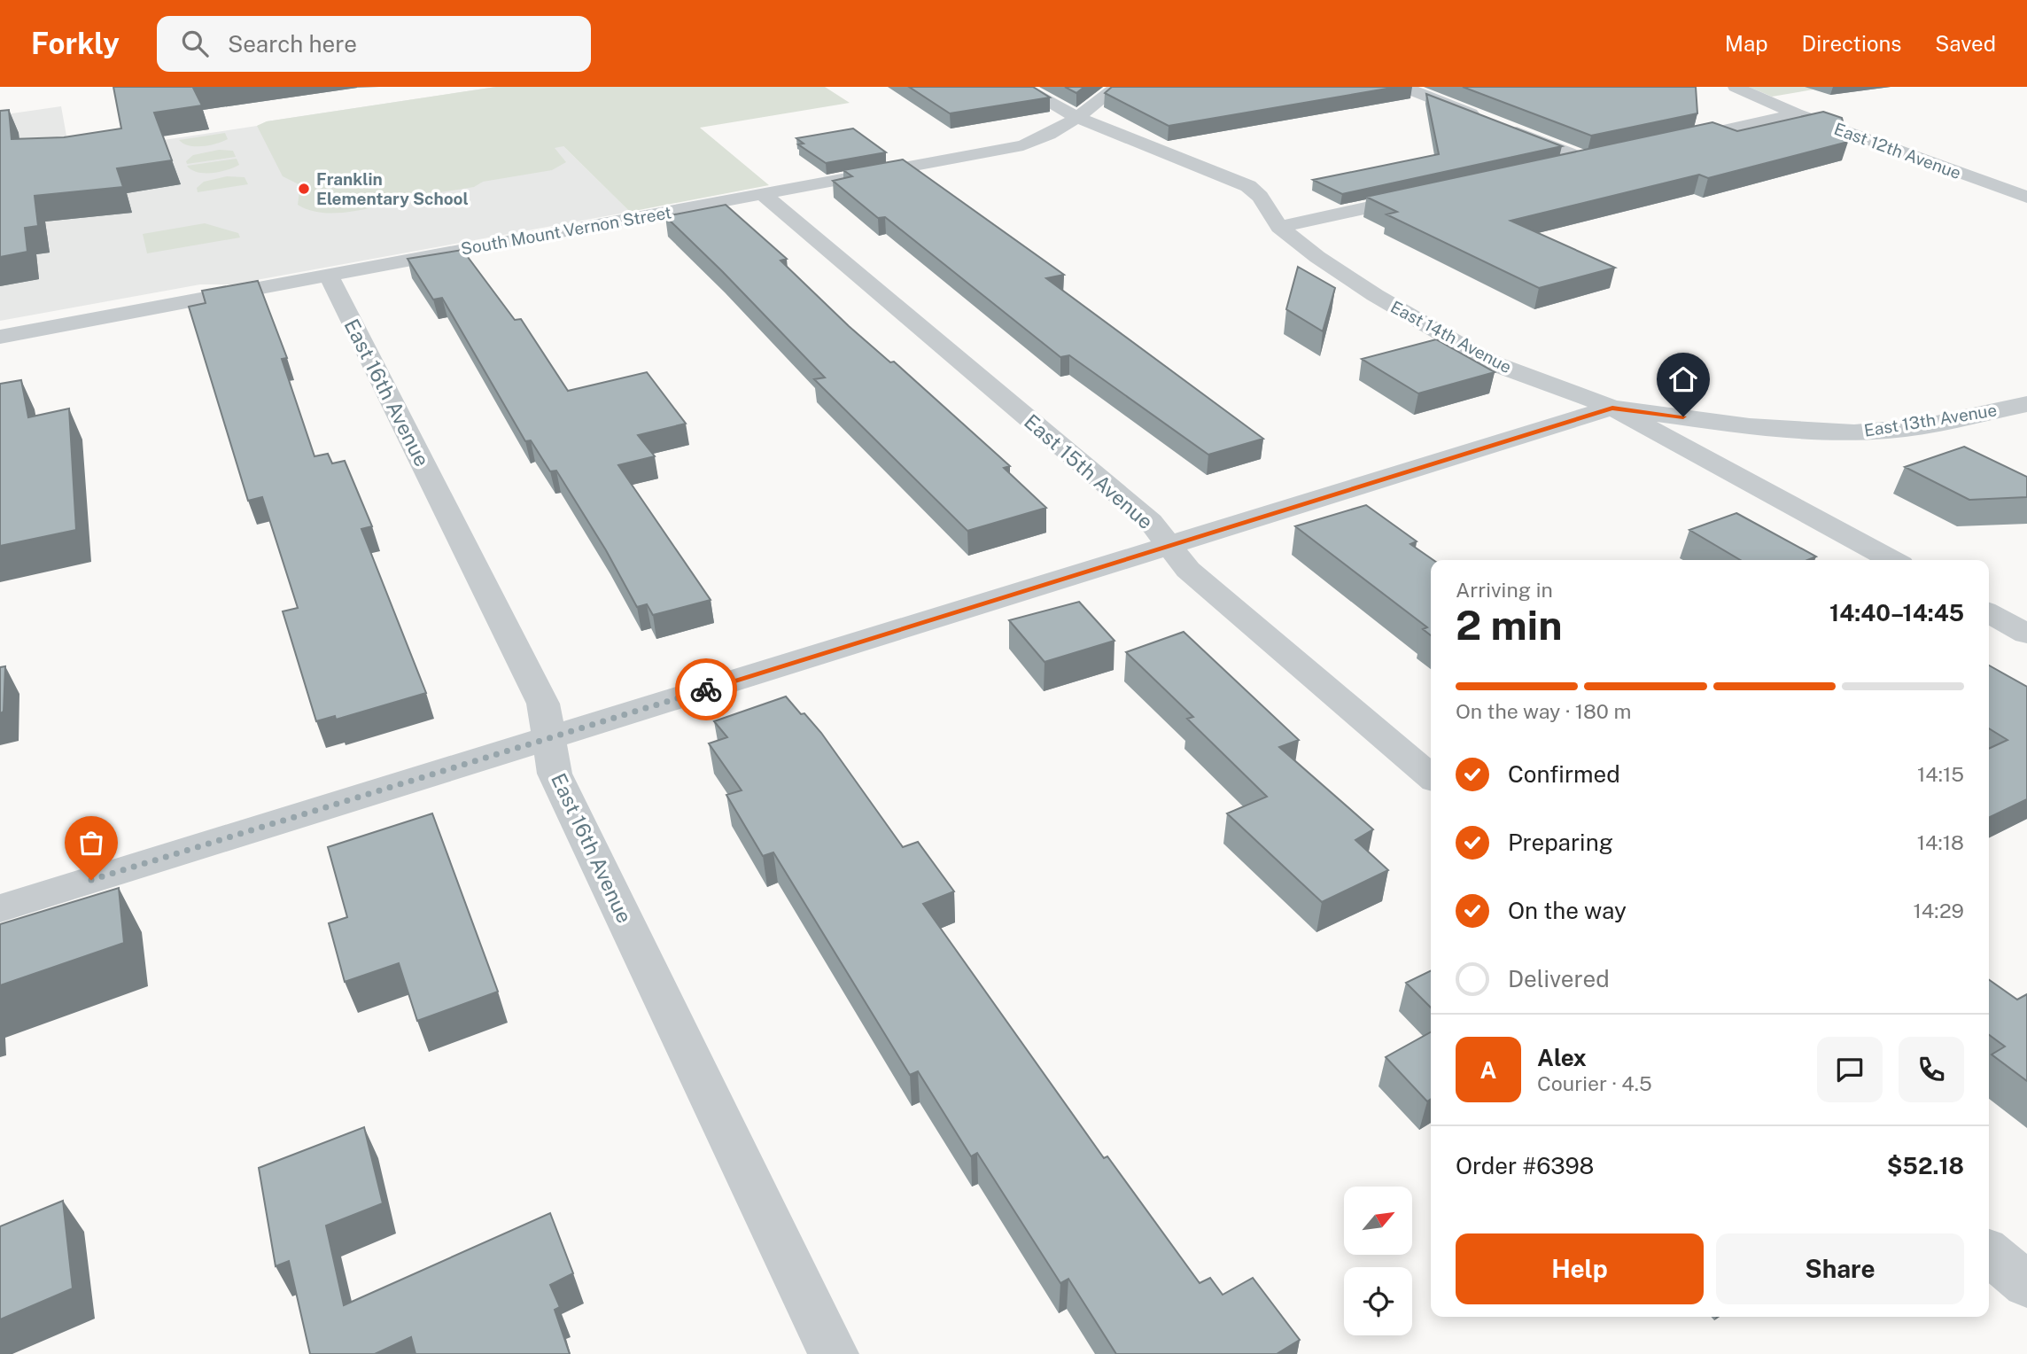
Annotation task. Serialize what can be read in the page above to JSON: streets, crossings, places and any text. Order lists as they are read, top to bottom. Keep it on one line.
{"streets":{"street":["East 12th Avenue","South Mount Vernon Street","East 14th Avenue","East 16th Avenue","East 13th Avenue","East 15th Avenue"]},"crossings":[["South Mount Vernon Street","East 14th Avenue"],["South Mount Vernon Street","East 16th Avenue"],["South Mount Vernon Street","East 15th Avenue"],["East 14th Avenue","East 13th Avenue"]],"places":["Franklin Elementary School"],"north":"top right","page":{"header":"Forkly","search":"Search here","nav":["Map","Directions","Saved"],"heading":["2 min","Arriving in","14:40–14:45"],"panel":["Alex","Courier · 4.5","Order #6398","$52.18"],"bar":"On the way · 180 m","list":[["Confirmed","14:15"],["Preparing","14:18"],["On the way","14:29"],"Delivered"],"round":"A","buttons":["Help","Share"]}}
